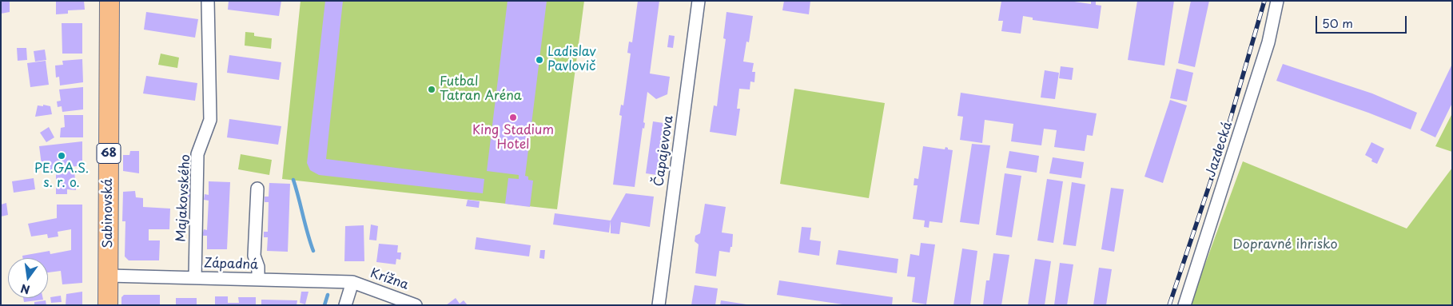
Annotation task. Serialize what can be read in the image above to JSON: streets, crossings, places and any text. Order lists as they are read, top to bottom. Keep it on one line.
{"streets":{"main road":["68","Sabinovská"],"street":["Jazdecká","Čapajevova","Majakovského","Západná","Krížna"]},"crossings":[["Majakovského","Západná"],["Sabinovská","Západná"],["Západná","Krížna"]],"parks":["Dopravné ihrisko"],"places":["Ladislav Pavlovič","Futbal Tatran Aréna","King Stadium Hotel","PE.GA.S. s. r. o."],"scale_bar":"50 m","north":"bottom"}
